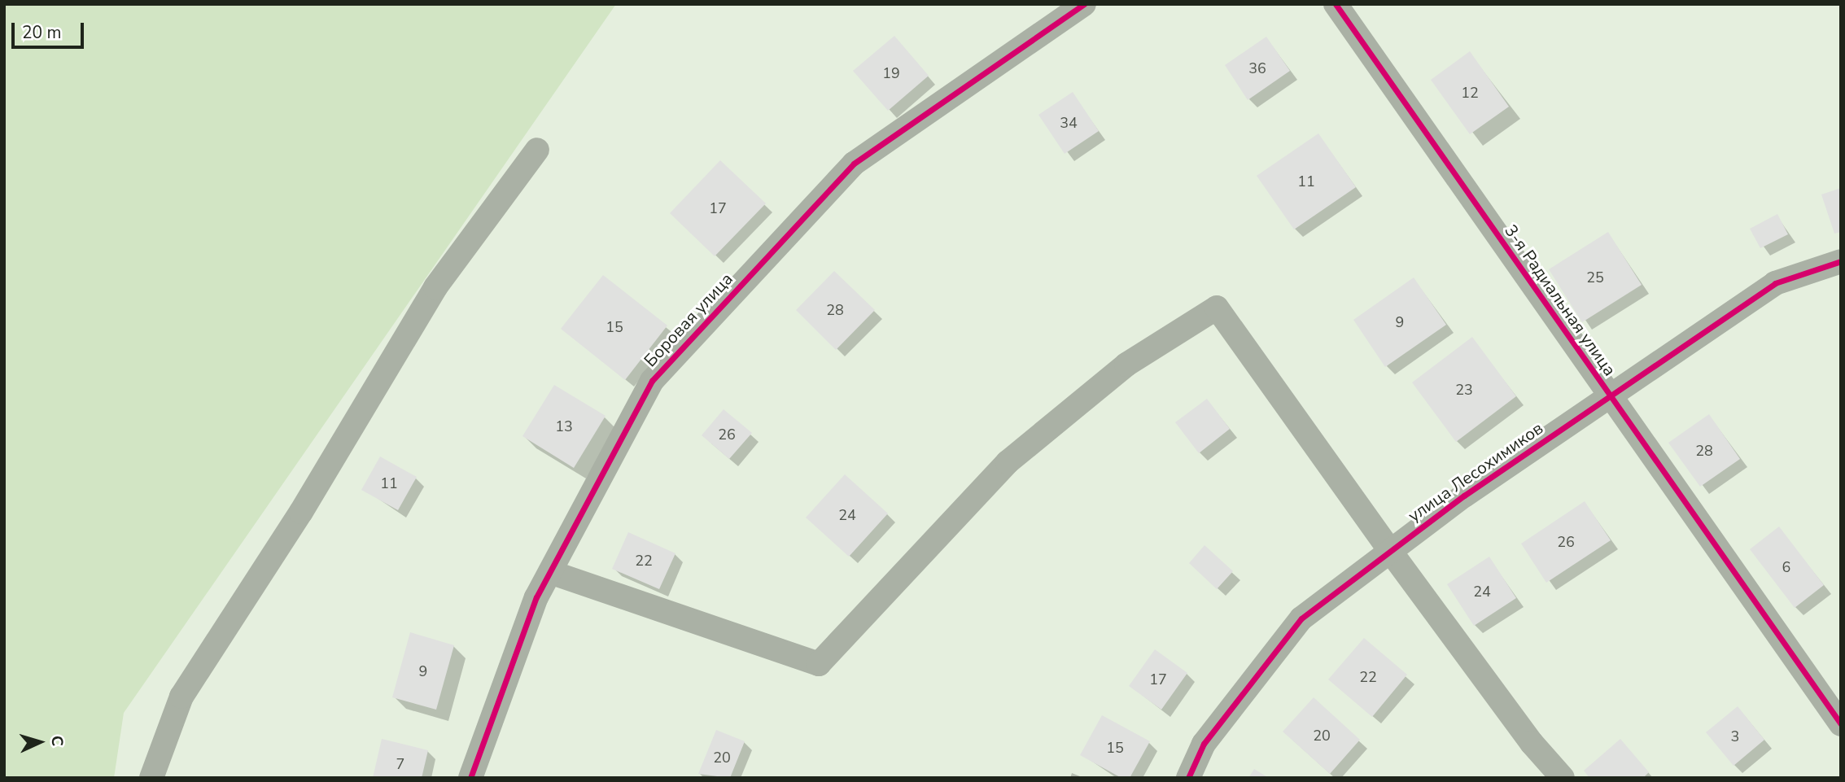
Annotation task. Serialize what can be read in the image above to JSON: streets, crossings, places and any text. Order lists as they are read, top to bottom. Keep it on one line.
{"streets":{"street":["3-я Радиальная улица","Боровая улица","улица Лесохимиков"]},"crossings":[["3-я Радиальная улица","улица Лесохимиков"]],"house_numbers":["36","19","12","34","11","17","25","28","9","15","23","13","26","28","11","24","26","22","6","24","9","22","17","20","3","15","20","7"],"scale_bar":"20 m","north":"right"}
